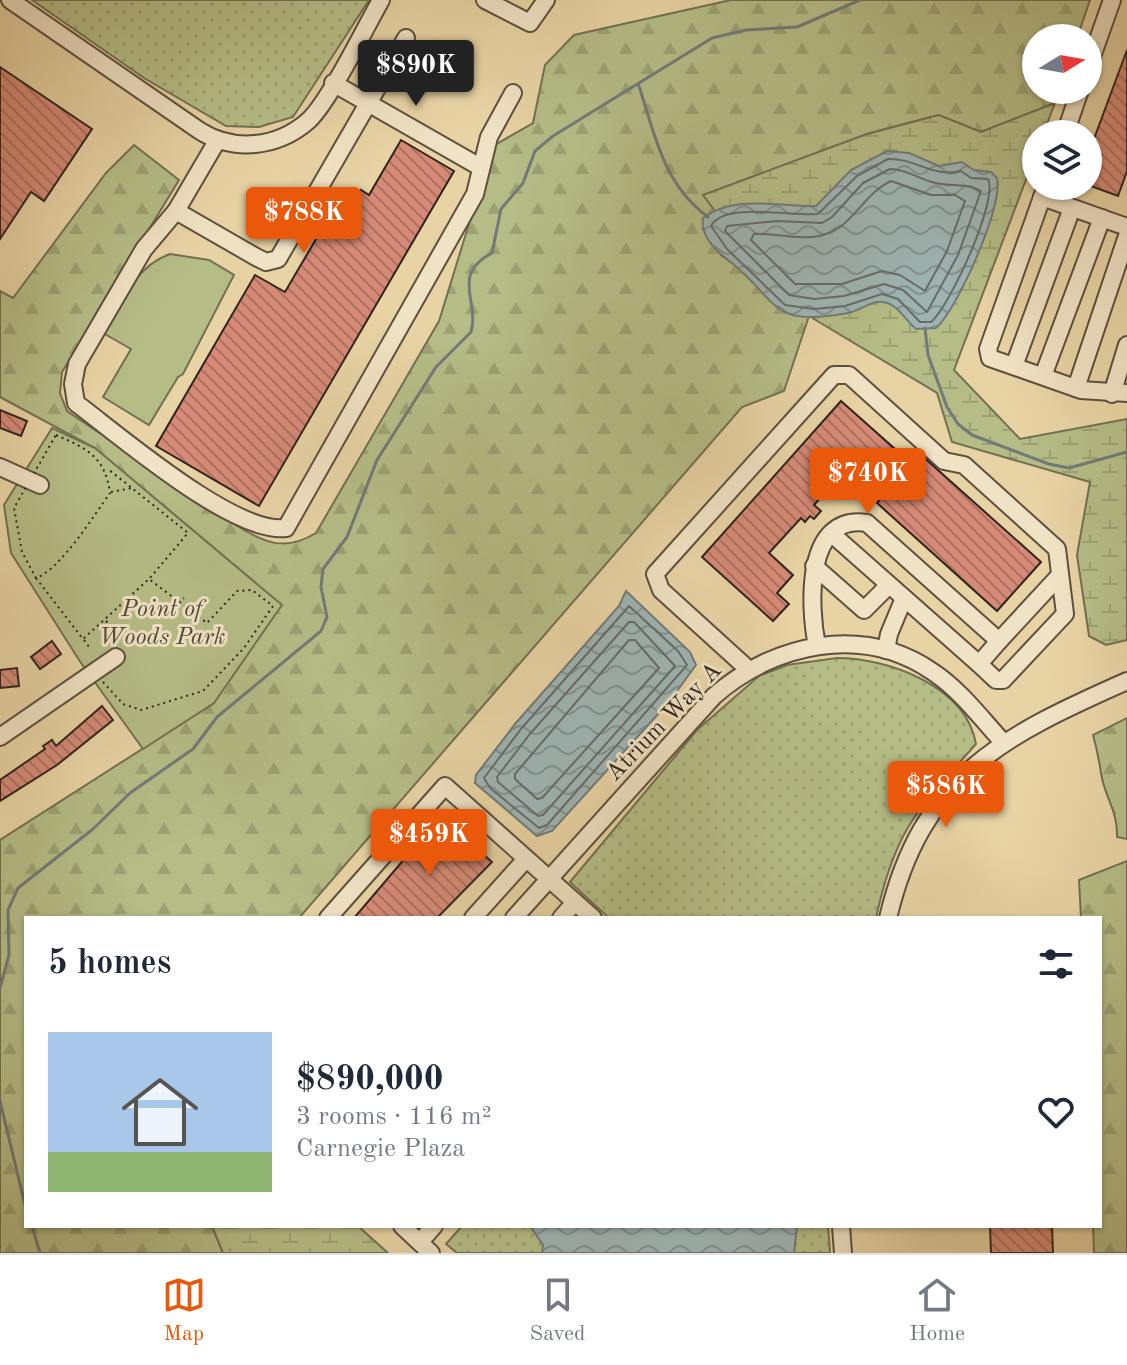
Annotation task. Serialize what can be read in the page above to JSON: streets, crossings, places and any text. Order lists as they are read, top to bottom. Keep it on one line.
{"streets":{"street":["Atrium Way A"]},"parks":["Point of Woods Park"],"north":"right","page":{"price":["$890K","$788K","$740K","$586K","$459K"],"heading":"5 homes","list":[{"name":"$890,000","note":"3 rooms · 116 m² · Carnegie Plaza"}],"tabs":["Map","Saved","Home"]}}
